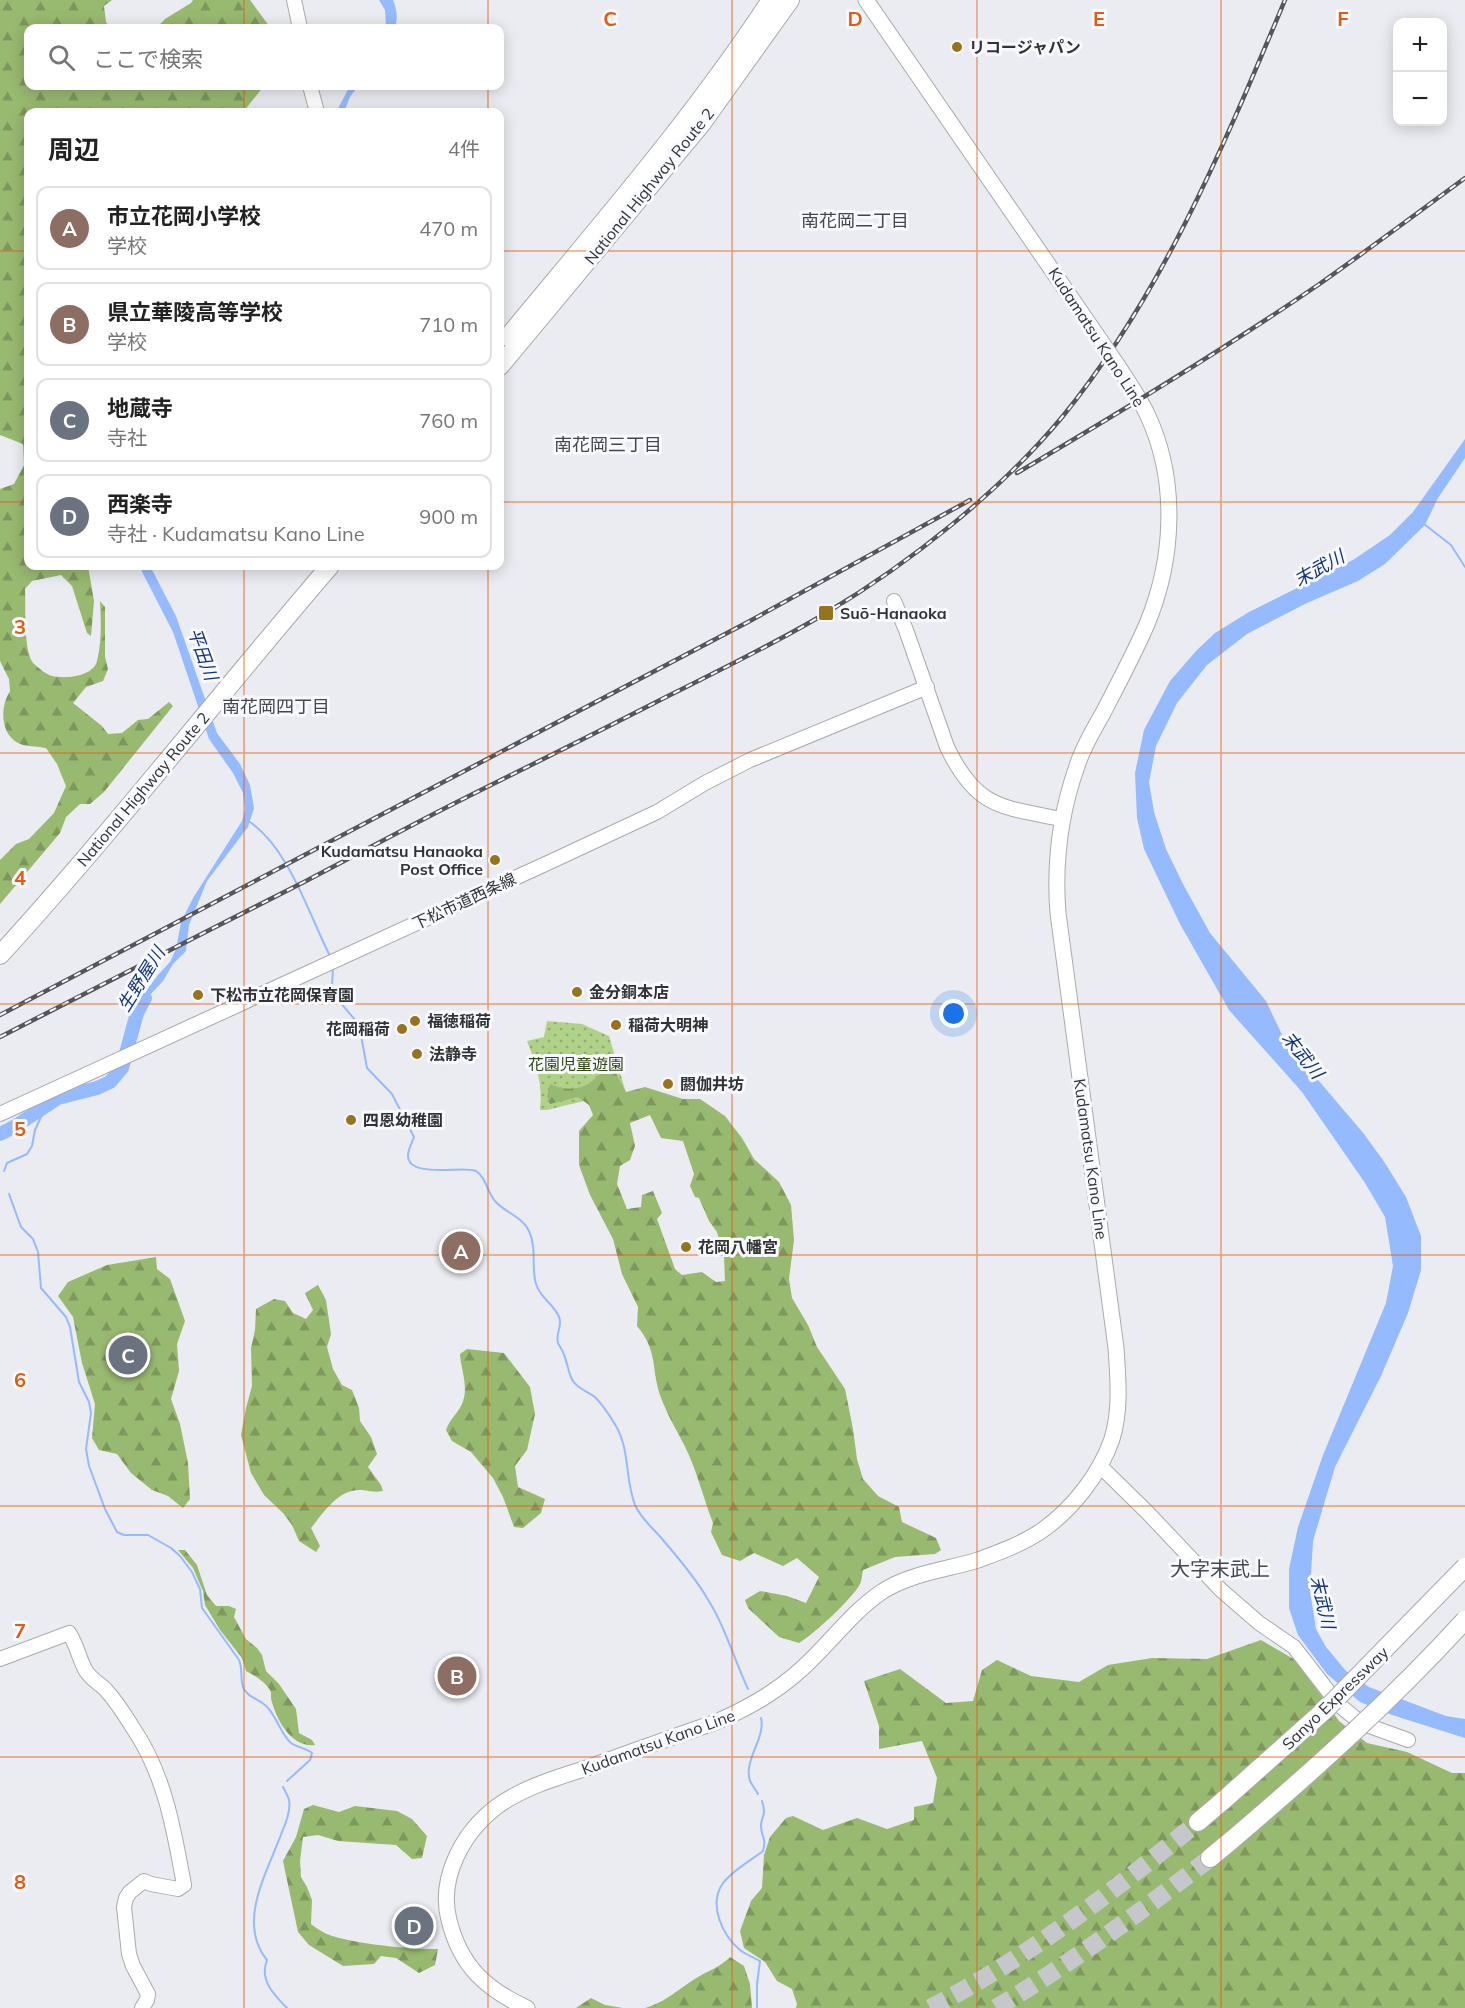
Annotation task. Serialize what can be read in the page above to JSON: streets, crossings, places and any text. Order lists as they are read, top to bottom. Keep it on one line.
{"streets":{"highway":["National Highway Route 2","Sanyo Expressway"],"main road":["Kudamatsu Kano Line"],"street":["下松市道西条線"]},"districts":["南花岡二丁目","南花岡三丁目","南花岡四丁目","大字末武上"],"water":["末武川","平田川","生野屋川"],"parks":["花園児童遊園"],"places":{"other":["リコージャパン","Kudamatsu Hanaoka Post Office","金分銅本店","下松市立花岡保育園","福徳稲荷","稲荷大明神","花岡稲荷","法静寺","閼伽井坊","四恩幼稚園","花岡八幡宮"],"transit":["Suō-Hanaoka"]},"page":{"map_buttons":["+","−"],"search":"ここで検索","heading":["周辺","4件"],"list":[{"mark":"A","name":"市立花岡小学校","note":"学校","value":"470 m"},{"mark":"B","name":"県立華陵高等学校","note":"学校","value":"710 m"},{"mark":"C","name":"地蔵寺","note":"寺社","value":"760 m"},{"mark":"D","name":"西楽寺","note":"寺社 · Kudamatsu Kano Line","value":"900 m"}],"pins":["A","C","B","D"]},"grid":{"columns":["C","D","E","F"],"rows":["3","4","5","6","7","8"]}}
